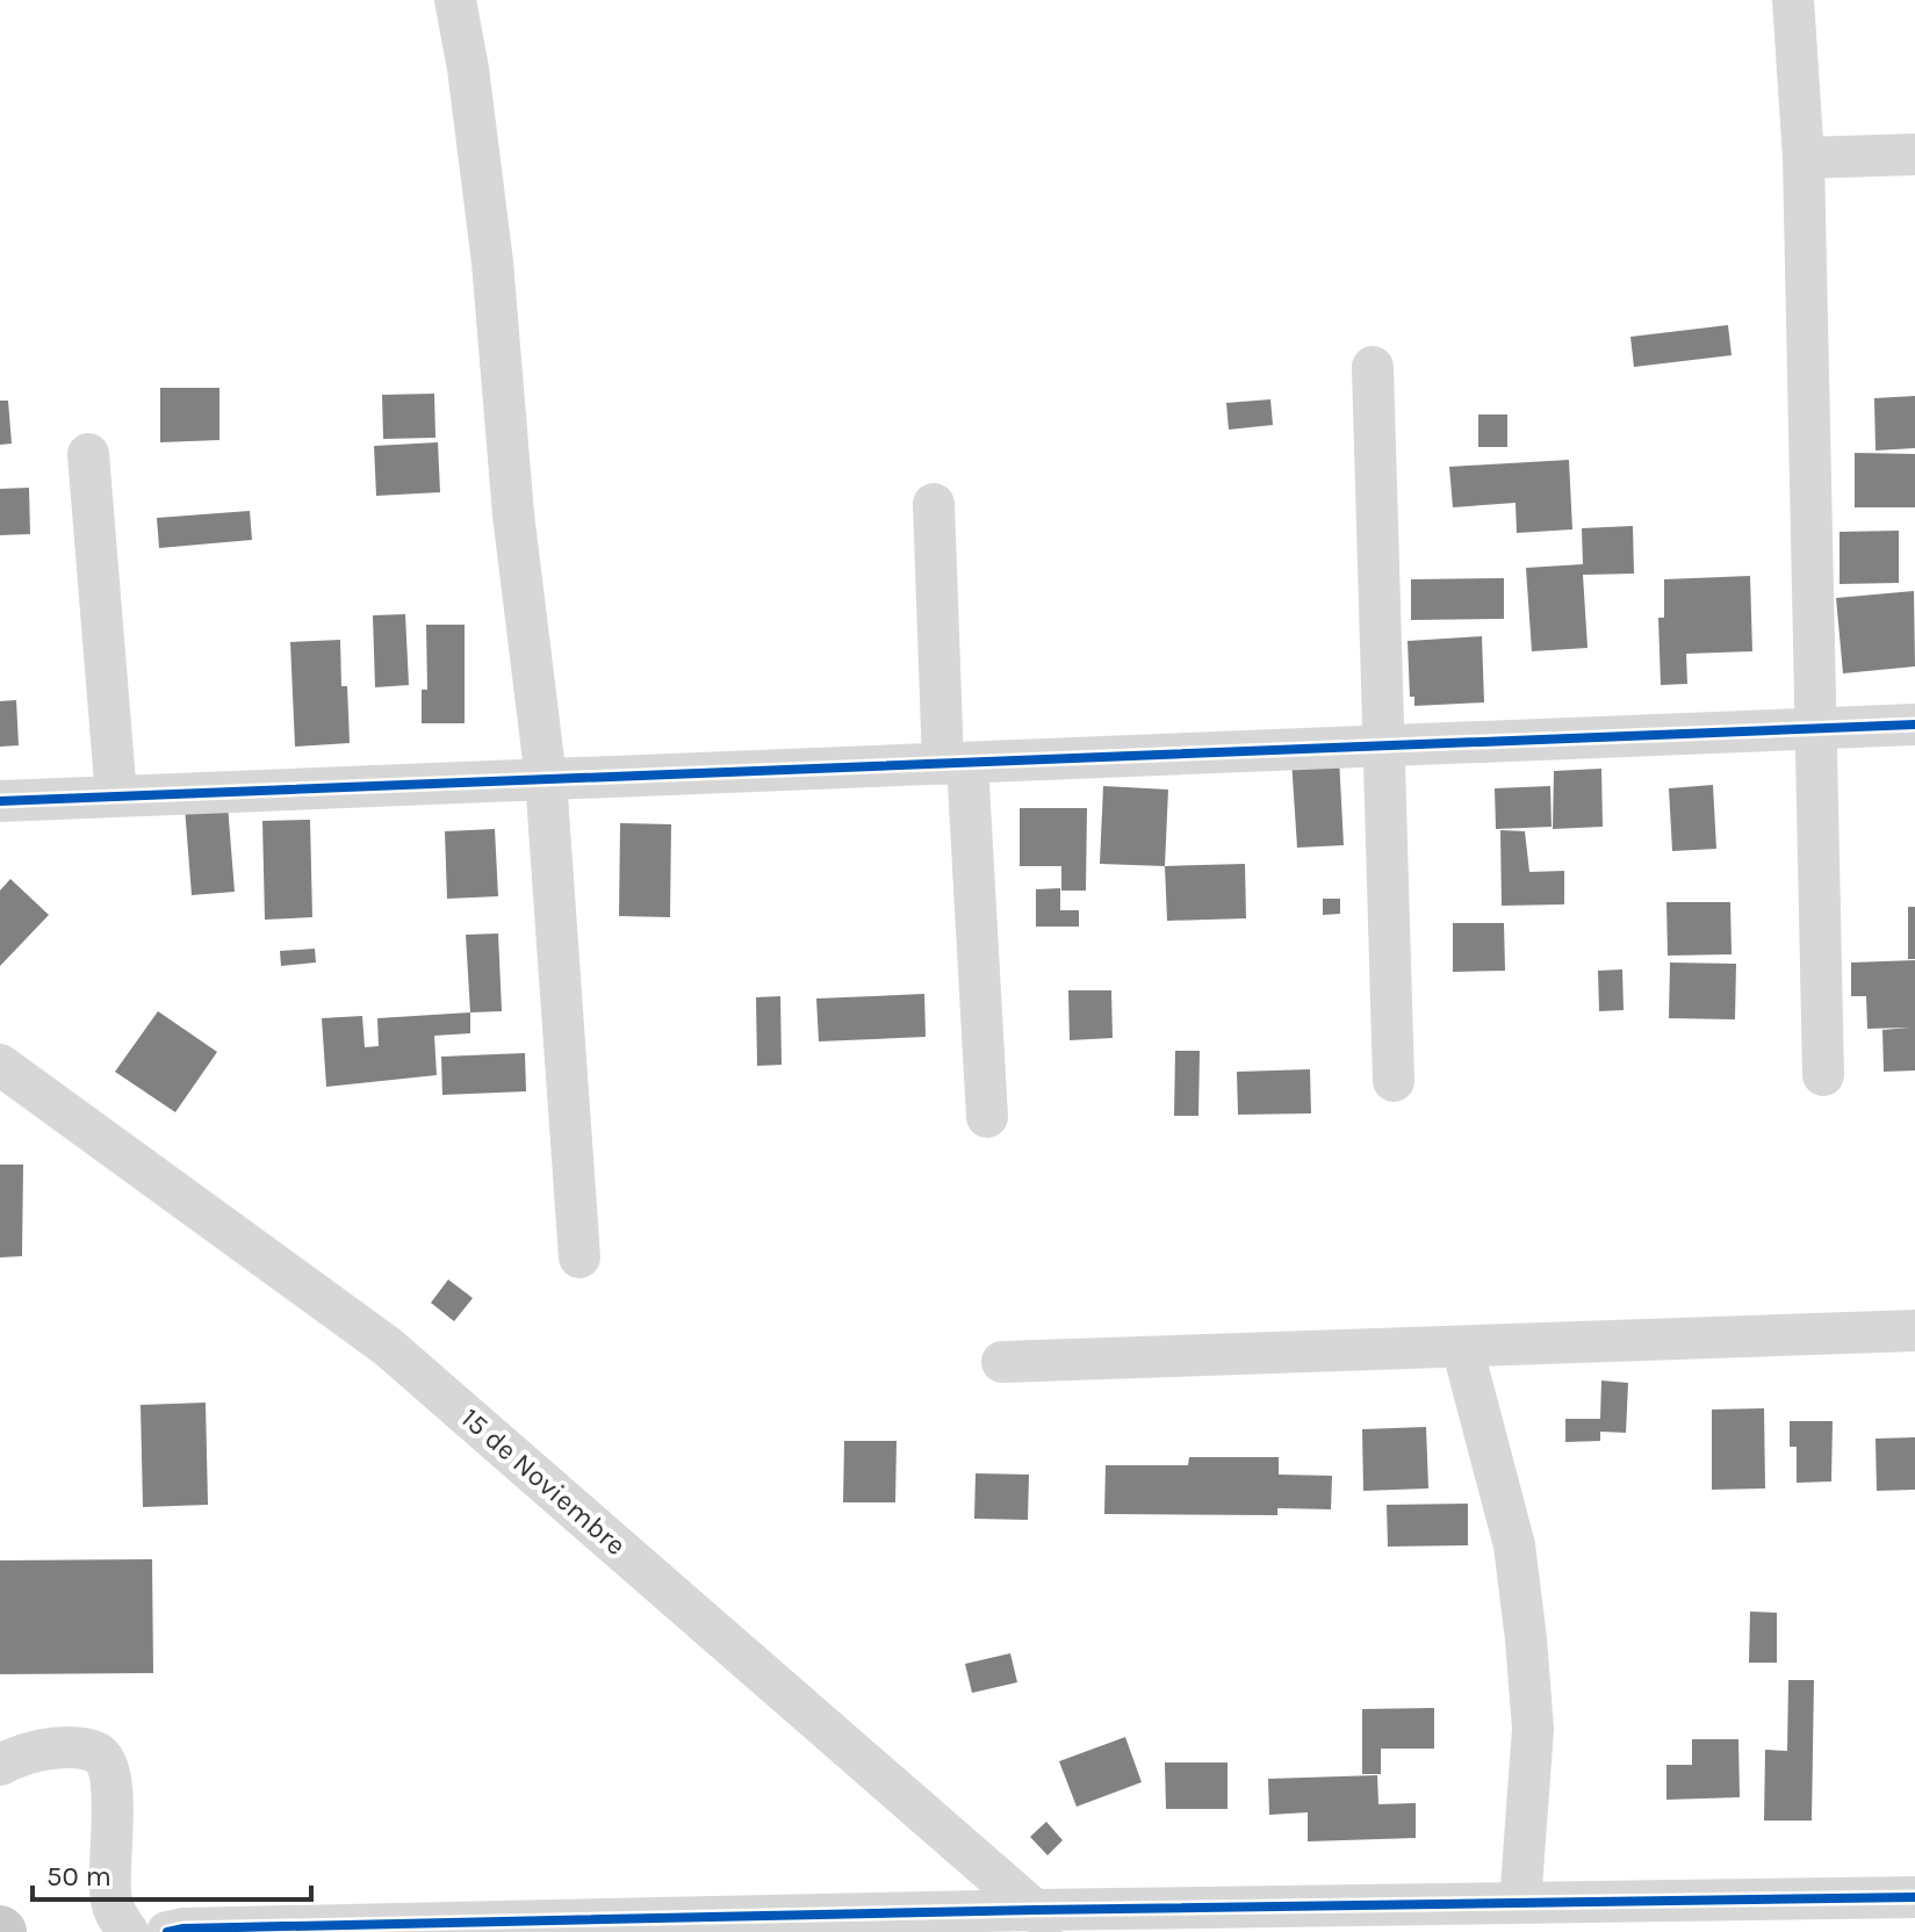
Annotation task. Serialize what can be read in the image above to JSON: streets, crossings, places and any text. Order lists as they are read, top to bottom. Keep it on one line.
{"streets":{"street":["15 de Noviembre"]},"scale_bar":"50 m"}
